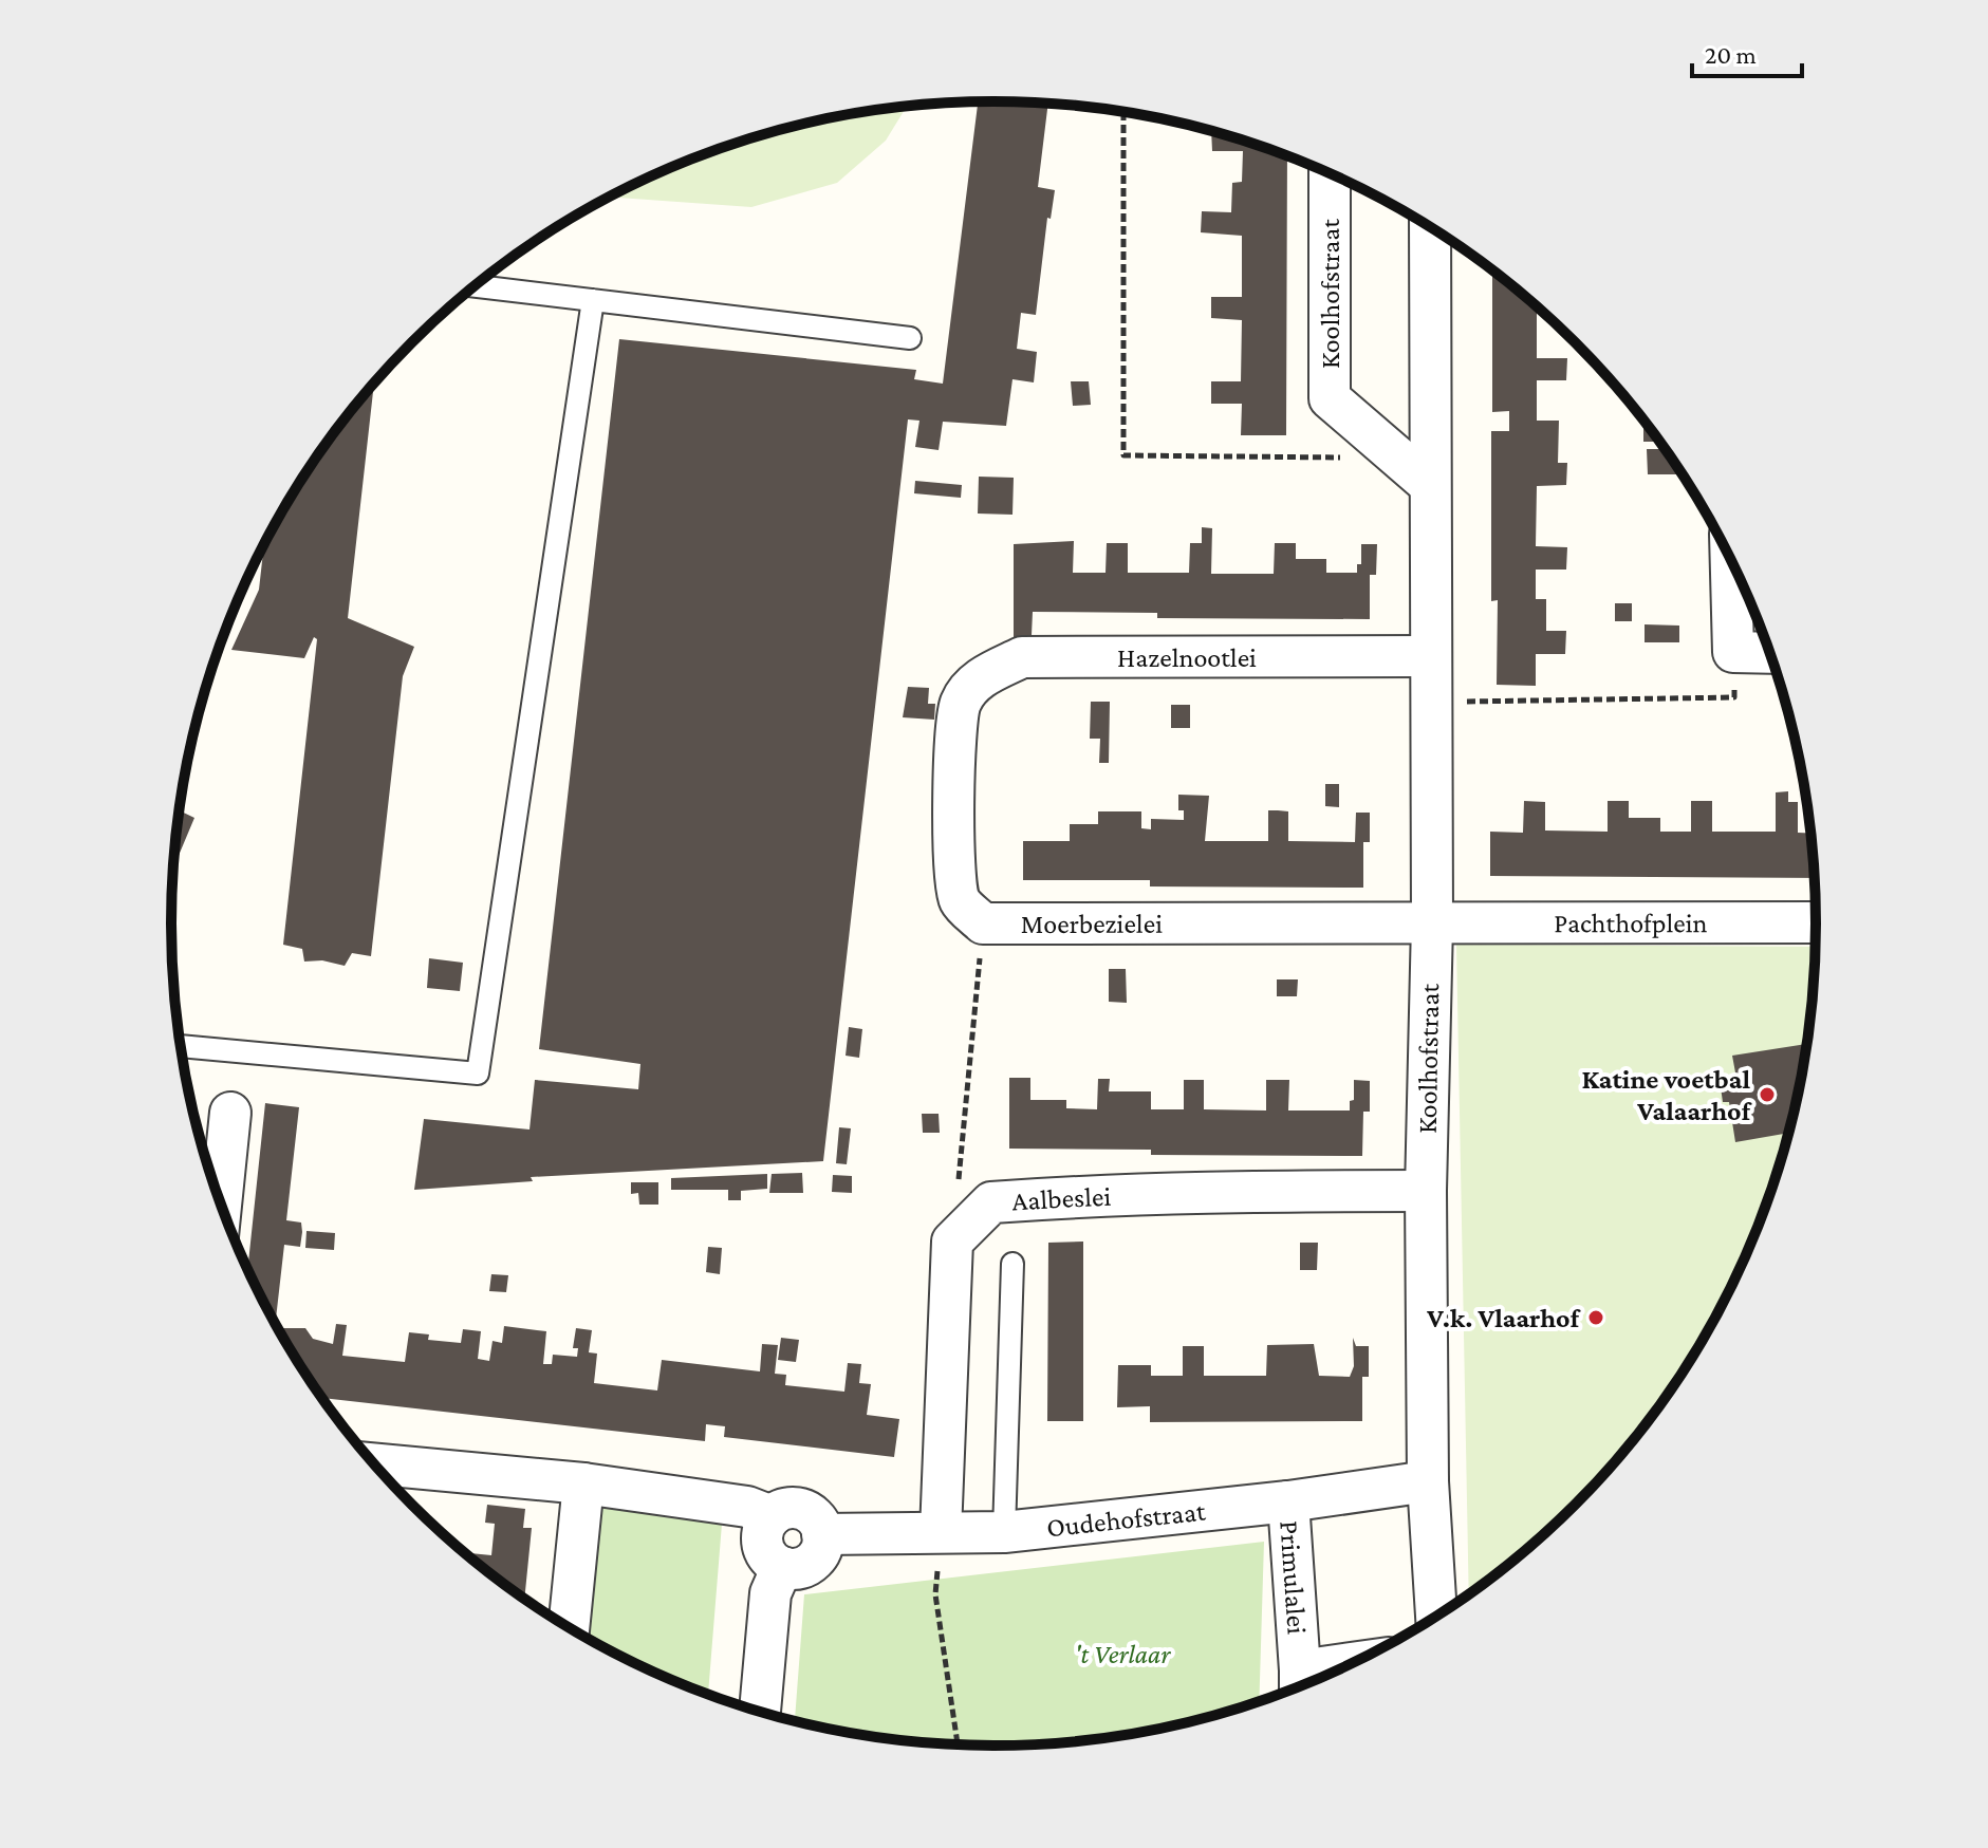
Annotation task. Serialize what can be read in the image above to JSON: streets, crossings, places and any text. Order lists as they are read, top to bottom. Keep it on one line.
{"streets":{"street":["Koolhofstraat","Hazelnootlei","Pachthofplein","Moerbezielei","Aalbeslei","Oudehofstraat","Primulalei"]},"crossings":[["Koolhofstraat","Hazelnootlei"],["Koolhofstraat","Pachthofplein"],["Koolhofstraat","Moerbezielei"],["Koolhofstraat","Aalbeslei"],["Koolhofstraat","Oudehofstraat"],["Hazelnootlei","Moerbezielei"],["Pachthofplein","Moerbezielei"],["Oudehofstraat","Primulalei"]],"parks":["'t Verlaar"],"places":["Katine voetbal Valaarhof","V.k. Vlaarhof"],"scale_bar":"20 m"}
